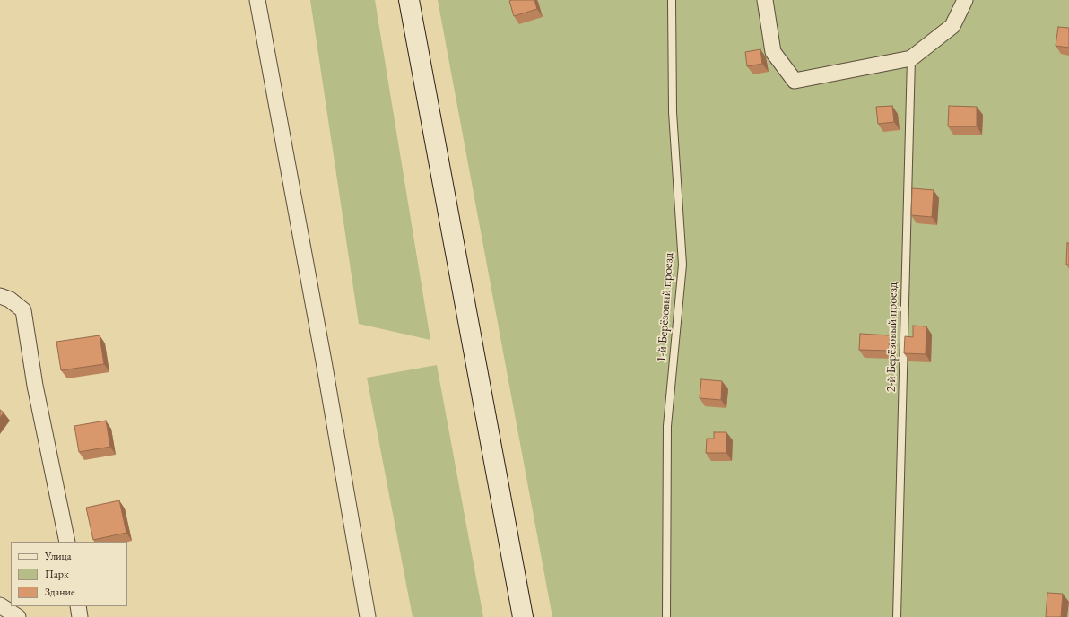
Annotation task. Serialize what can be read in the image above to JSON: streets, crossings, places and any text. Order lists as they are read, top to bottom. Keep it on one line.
{"streets":{"lane":["1-й Берёзовый проезд","2-й Берёзовый проезд"]},"legend":["Улица","Парк","Здание"]}
